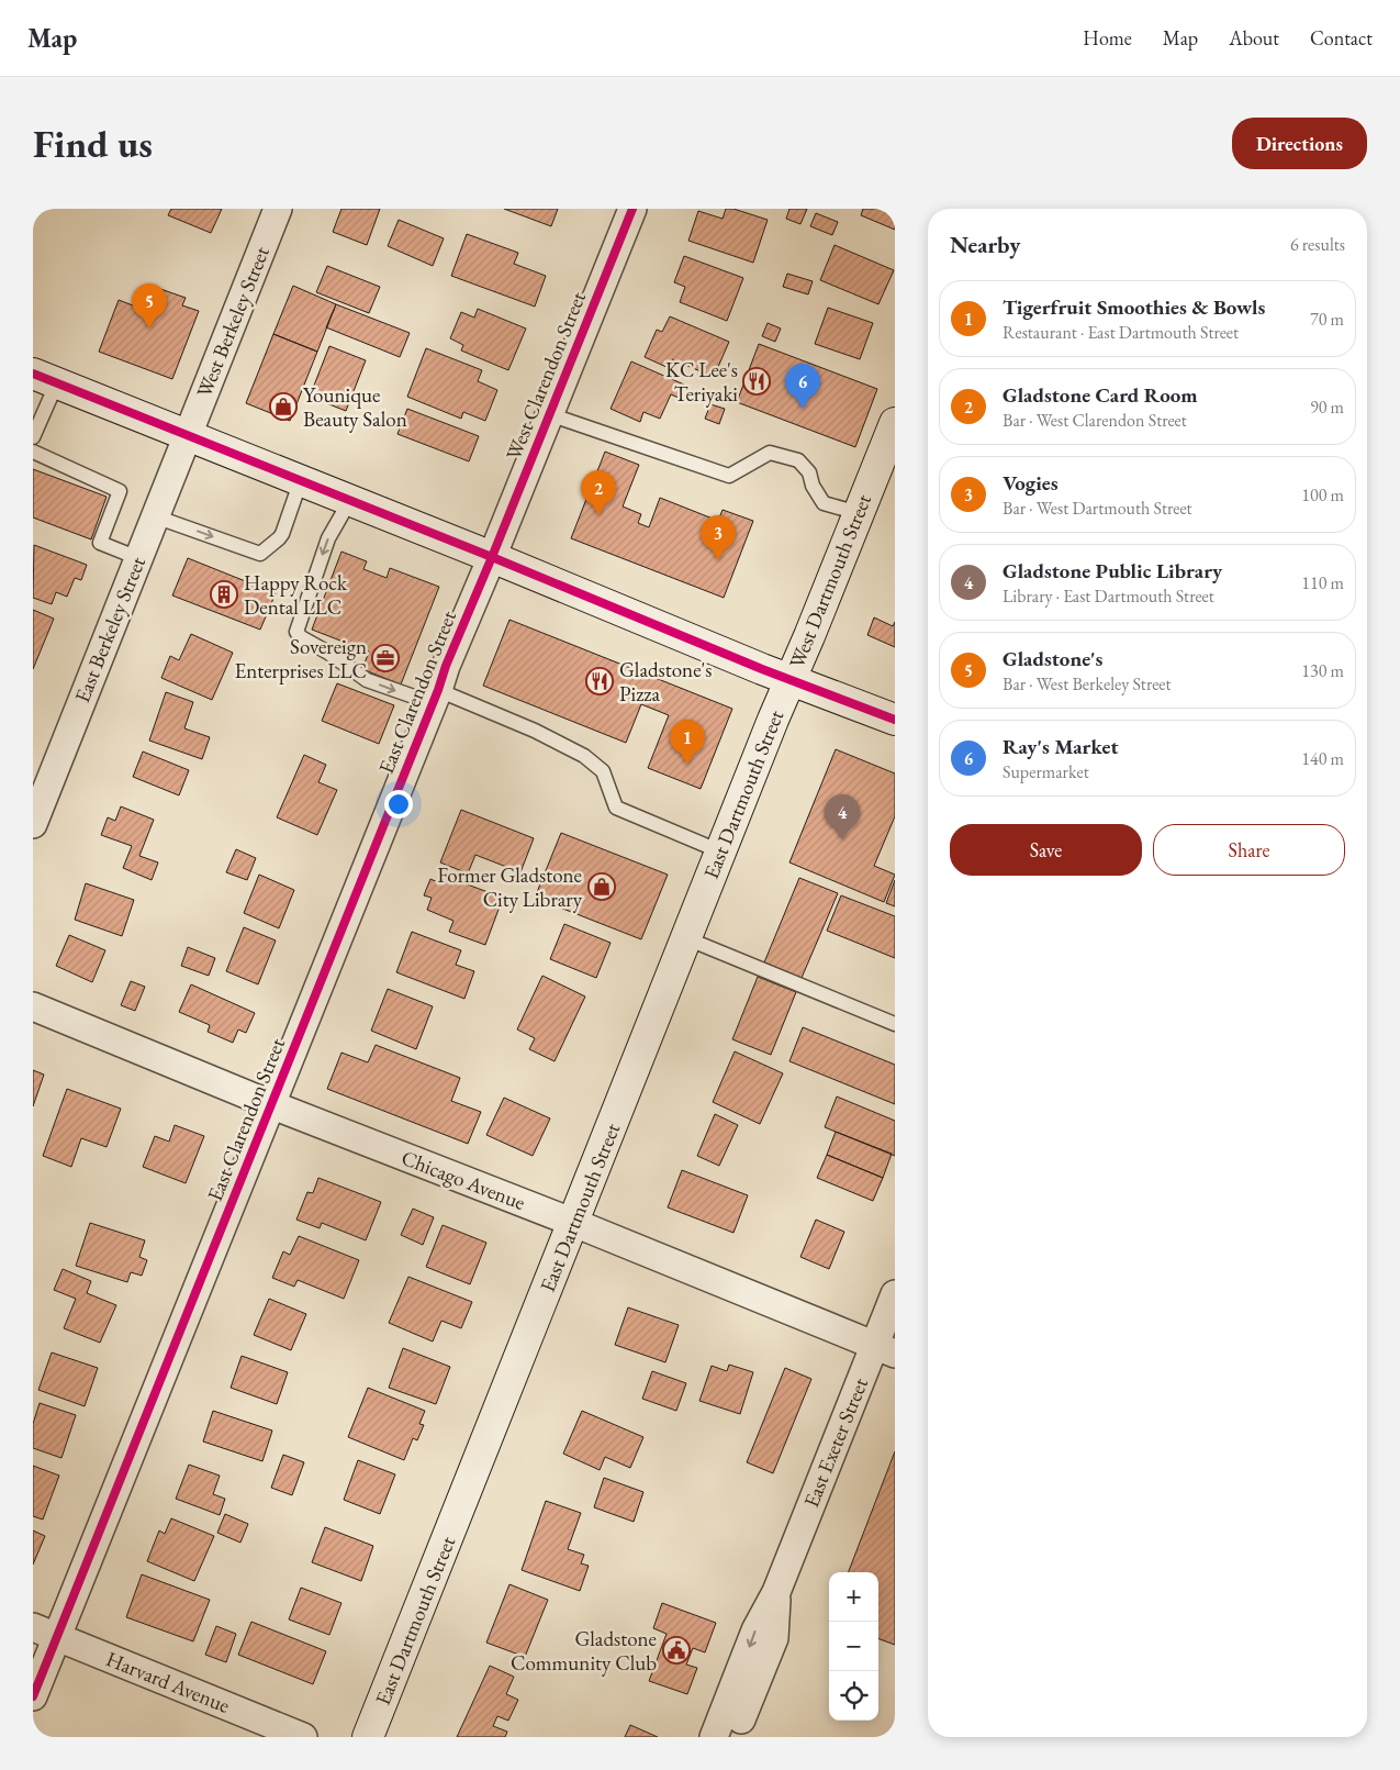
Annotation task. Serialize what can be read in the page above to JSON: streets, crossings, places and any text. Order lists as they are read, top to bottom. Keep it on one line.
{"streets":{"street":["West Berkeley Street","West Clarendon Street","West Dartmouth Street","East Berkeley Street","East Clarendon Street","East Dartmouth Street","Chicago Avenue","East Exeter Street","Harvard Avenue"]},"crossings":[["West Berkeley Street","East Berkeley Street"],["West Clarendon Street","East Clarendon Street"],["West Dartmouth Street","East Dartmouth Street"],["East Clarendon Street","Chicago Avenue"],["East Clarendon Street","Harvard Avenue"],["East Dartmouth Street","Chicago Avenue"],["Chicago Avenue","East Exeter Street"]],"places":{"restaurant":["KC Lee's Teriyaki","Gladstone's Pizza"],"shop":["Younique Beauty Salon","Former Gladstone City Library"],"building":["Happy Rock Dental LLC"],"office":["Sovereign Enterprises LLC"],"public building":["Gladstone Community Club"]},"page":{"header":"Map","nav":["Home","Map","About","Contact"],"buttons":["Directions",["Save","Share"]],"title":"Find us","heading":["Nearby","6 results"],"list":[{"mark":"1","name":"Tigerfruit Smoothies & Bowls","note":"Restaurant · East Dartmouth Street","value":"70 m"},{"mark":"2","name":"Gladstone Card Room","note":"Bar · West Clarendon Street","value":"90 m"},{"mark":"3","name":"Vogies","note":"Bar · West Dartmouth Street","value":"100 m"},{"mark":"4","name":"Gladstone Public Library","note":"Library · East Dartmouth Street","value":"110 m"},{"mark":"5","name":"Gladstone's","note":"Bar · West Berkeley Street","value":"130 m"},{"mark":"6","name":"Ray's Market","note":"Supermarket","value":"140 m"}],"pins":["5","6","2","3","1","4"],"map_buttons":["+","−"]}}
